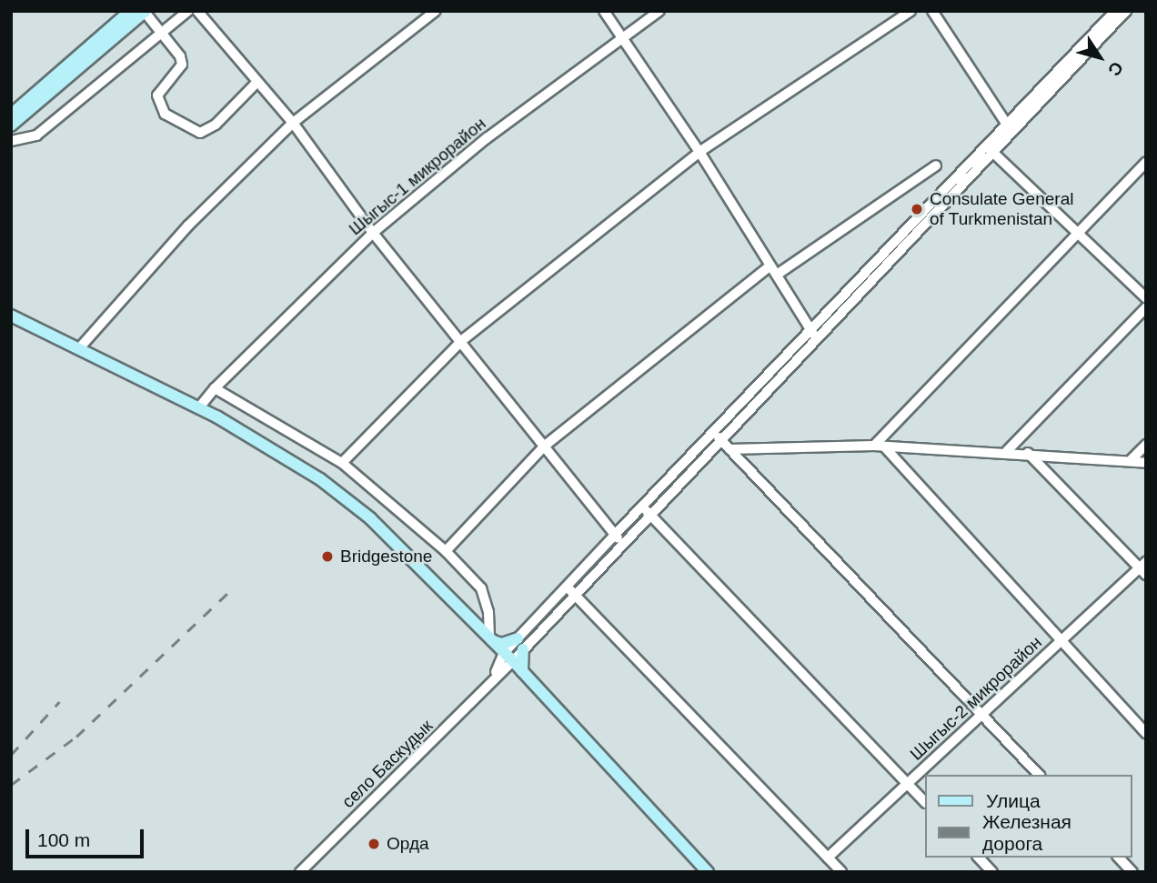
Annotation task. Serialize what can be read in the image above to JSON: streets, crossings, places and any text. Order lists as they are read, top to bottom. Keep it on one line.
{"streets":{"street":["Шыгыс-1 микрорайон","Шыгыс-2 микрорайон","село Баскудык"]},"places":["Consulate General of Turkmenistan","Bridgestone","Орда"],"legend":["Улица","Железная дорога"],"scale_bar":"100 m","north":"bottom right"}
